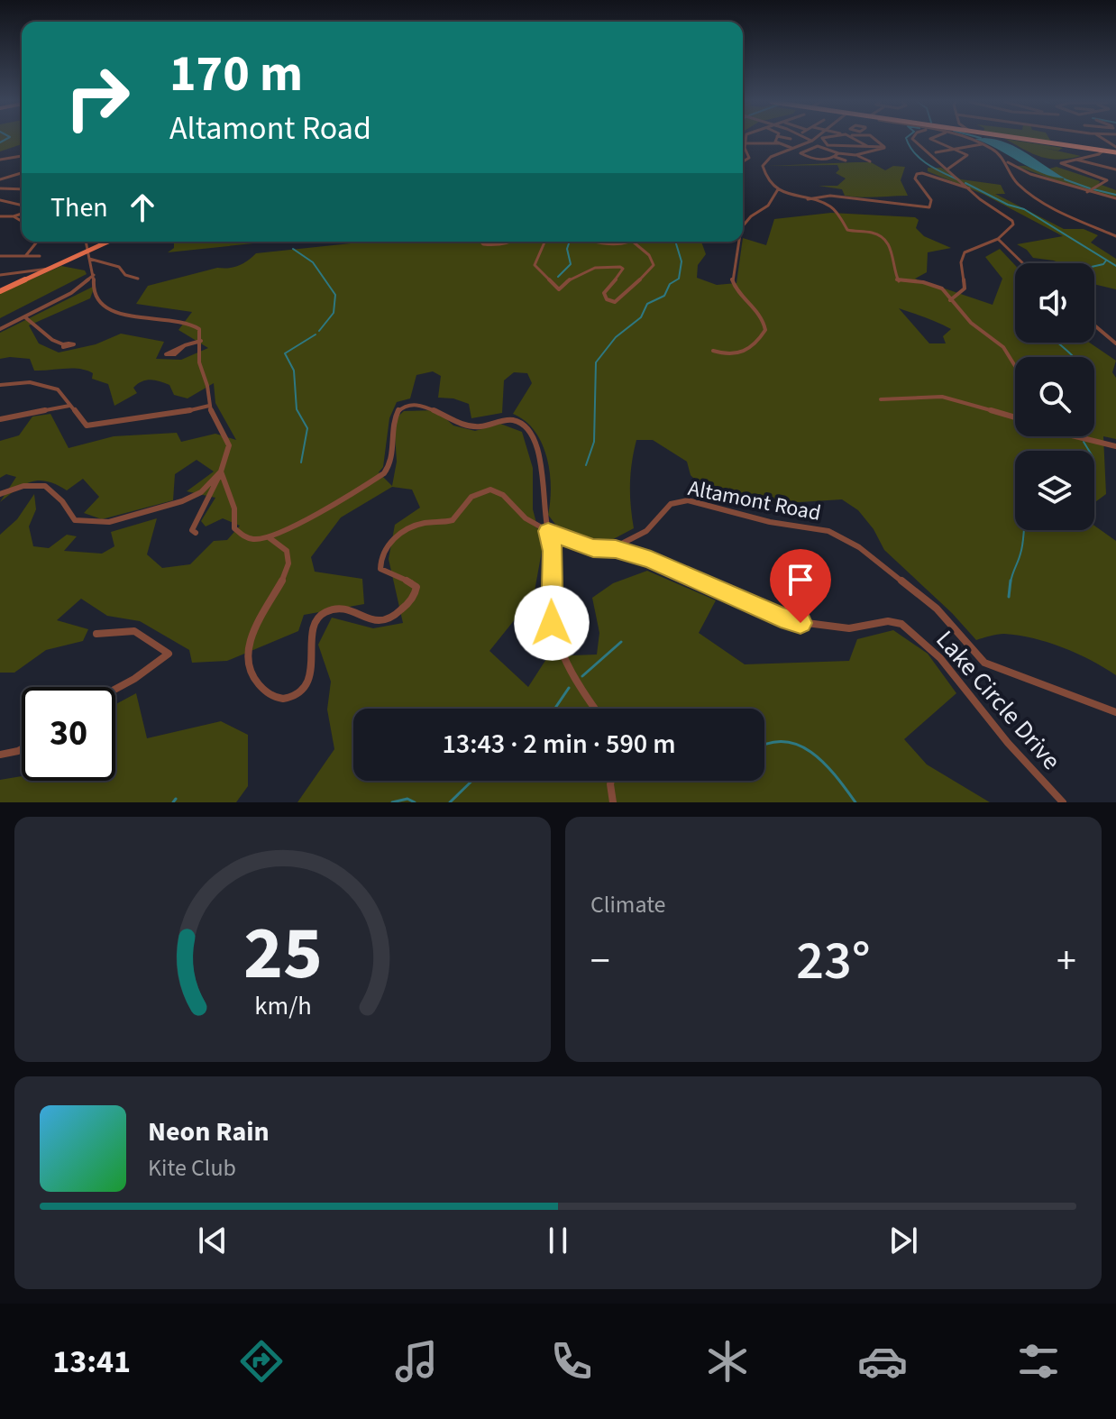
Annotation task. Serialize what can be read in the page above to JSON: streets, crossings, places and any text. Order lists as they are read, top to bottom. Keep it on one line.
{"streets":{"street":["Altamont Road","Lake Circle Drive"]},"crossings":[["Altamont Road","Lake Circle Drive"]],"page":{"turn":["170 m","Altamont Road"],"then":"Then","limit":"30","trip":"13:43 · 2 min · 590 m","tile":"Climate","heat":["−","23°","+"],"song":["Neon Rain","Kite Club"],"tabs":"13:41","gauge":["25","km/h"]}}
